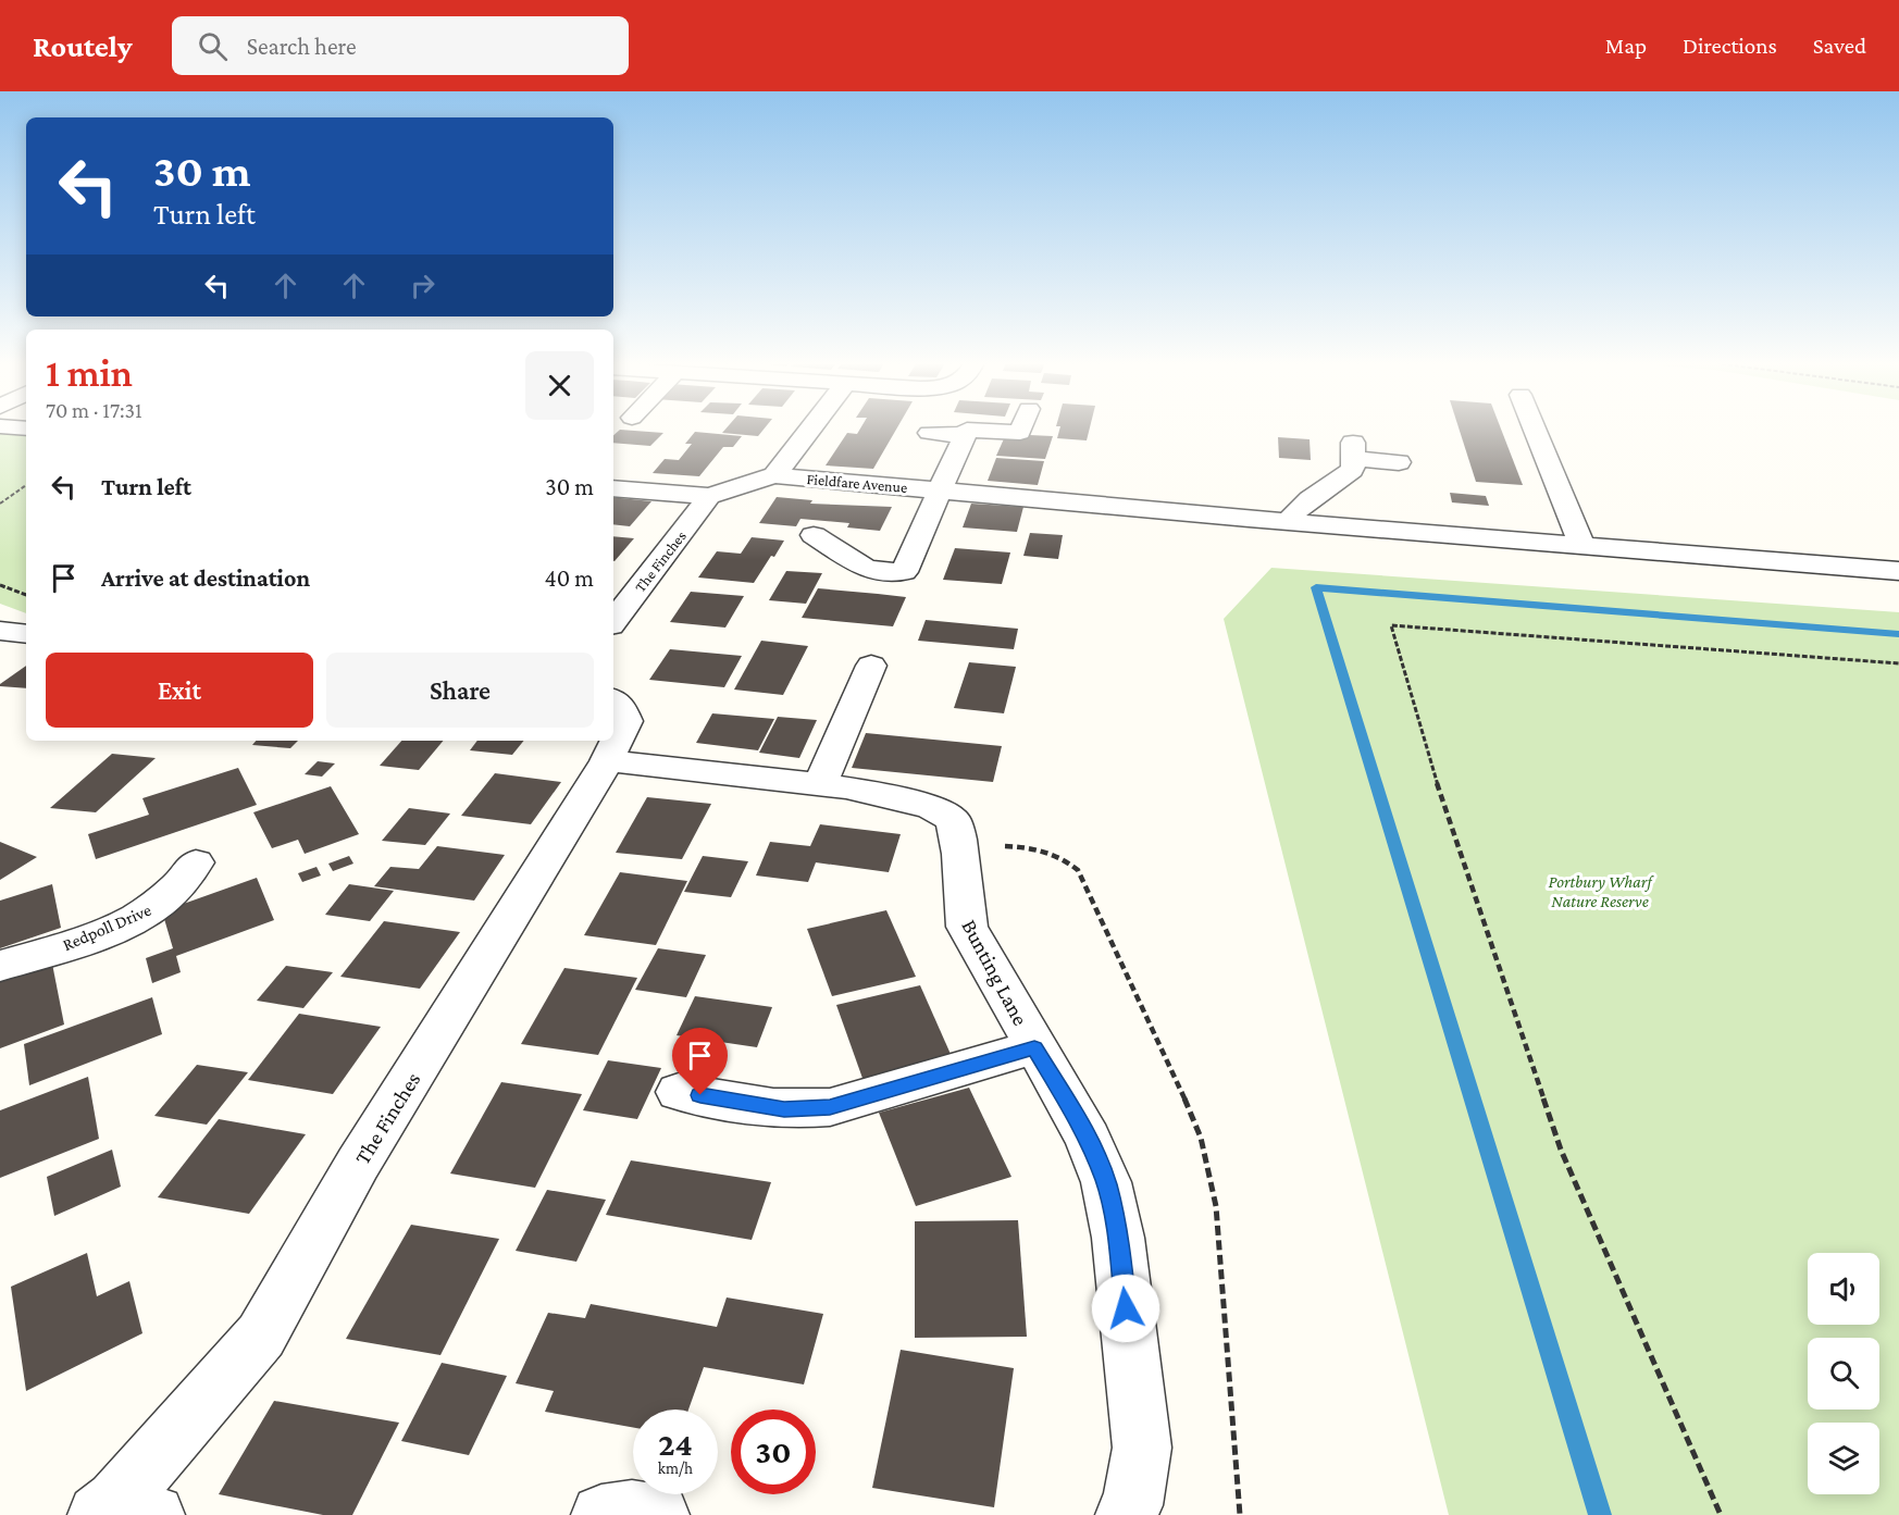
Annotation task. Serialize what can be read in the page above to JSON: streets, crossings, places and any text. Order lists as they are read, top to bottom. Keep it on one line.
{"streets":{"street":["Fieldfare Avenue","The Finches","Redpoll Drive","Bunting Lane"]},"crossings":[["Fieldfare Avenue","The Finches"],["The Finches","Bunting Lane"]],"parks":["Portbury Wharf Nature Reserve"],"page":{"header":"Routely","search":"Search here","nav":["Map","Directions","Saved"],"turn":["30 m","Turn left"],"heading":["1 min","70 m · 17:31"],"list":[{"name":"Turn left","value":"30 m"},{"name":"Arrive at destination","value":"40 m"}],"buttons":["Exit","Share"],"speed":"24 km/h","limit":"30"}}
